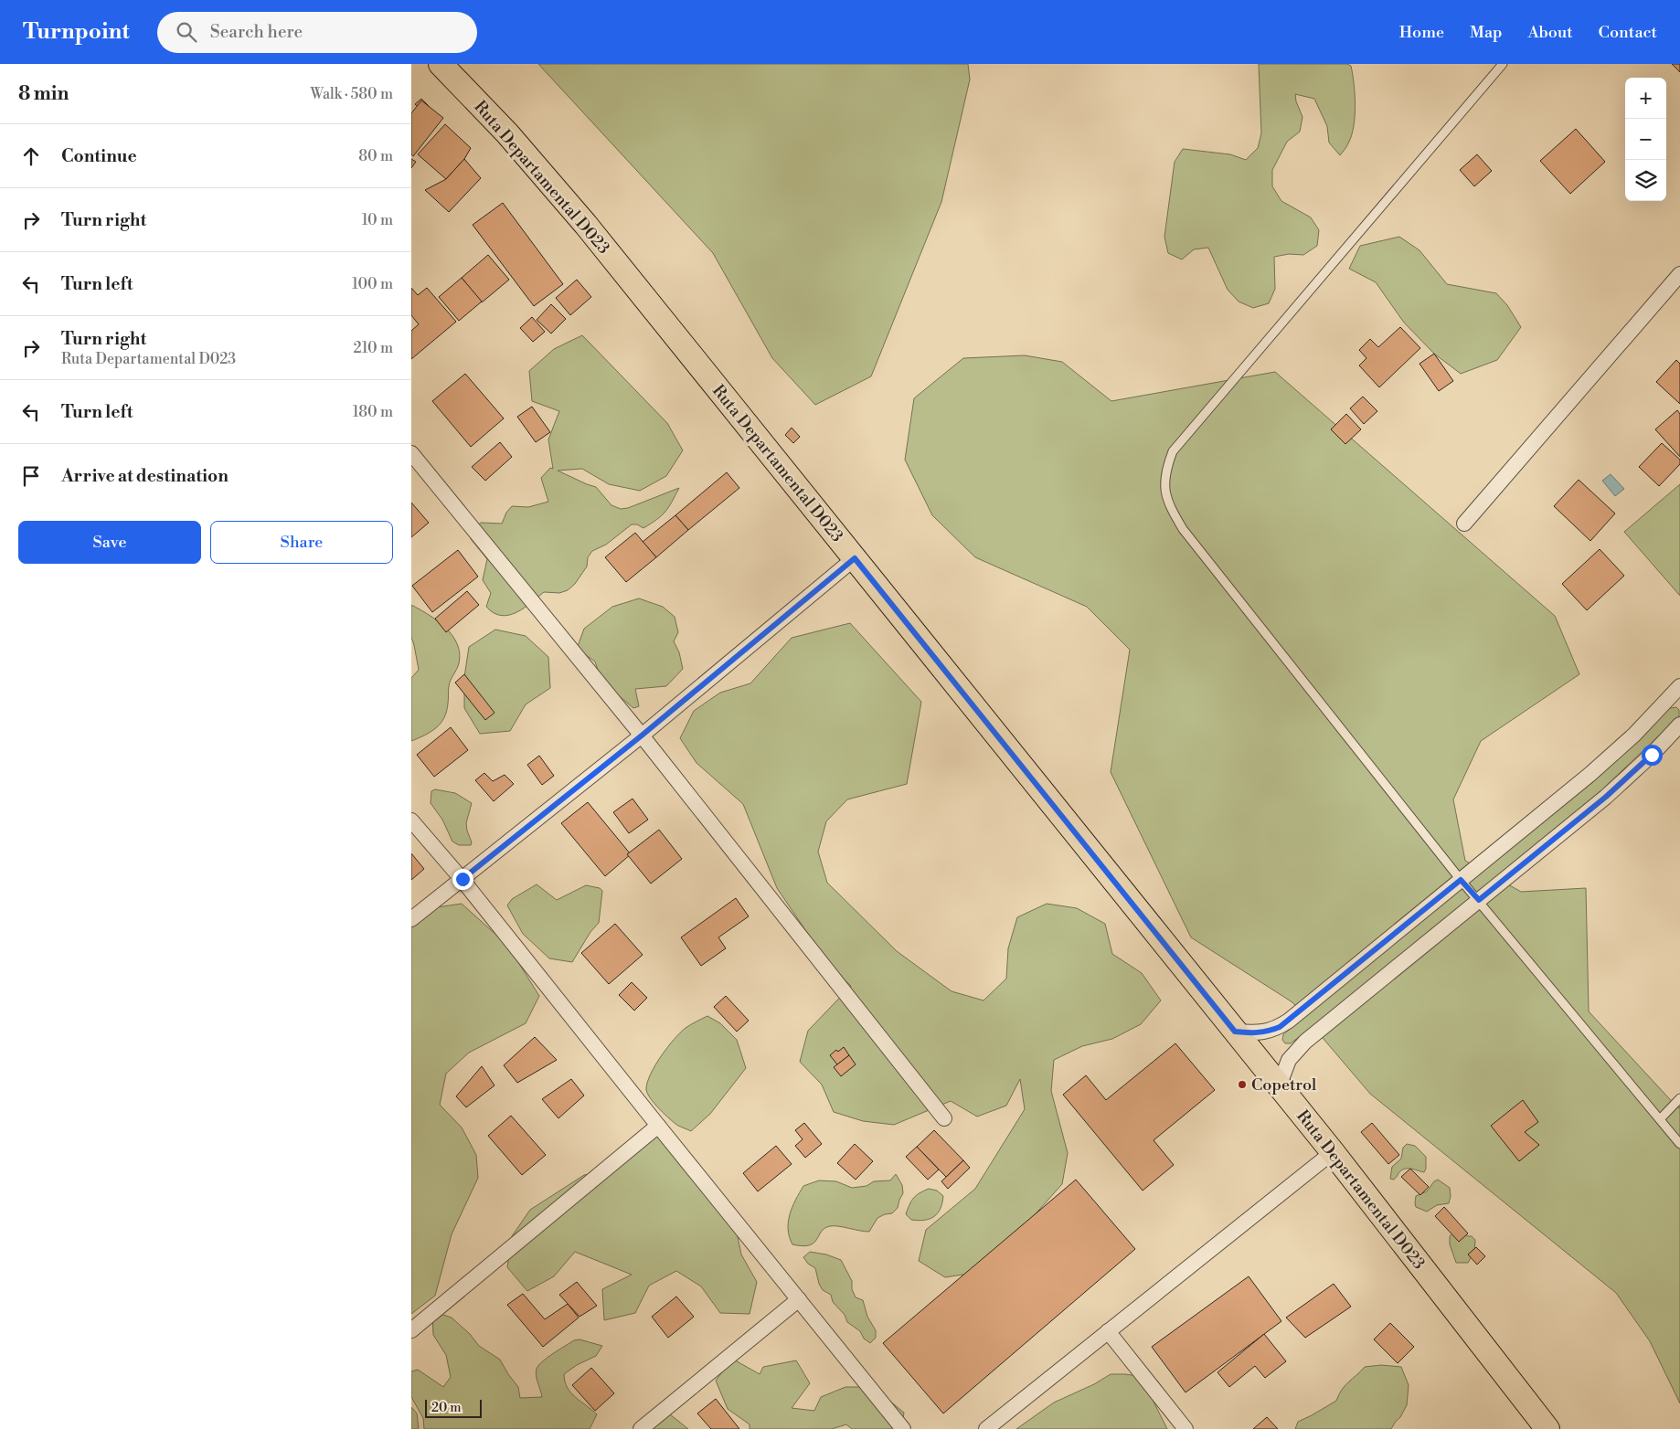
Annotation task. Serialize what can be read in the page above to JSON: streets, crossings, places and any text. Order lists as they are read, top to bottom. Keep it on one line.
{"streets":{"main road":["Ruta Departamental D023"]},"places":["Copetrol"],"scale_bar":"20 m","page":{"header":"Turnpoint","search":"Search here","nav":["Home","Map","About","Contact"],"heading":["8 min","Walk · 580 m"],"map_buttons":["+","−"],"list":[["Continue","80 m"],["Turn right","10 m"],["Turn left","100 m"],["Turn right","Ruta Departamental D023","210 m"],["Turn left","180 m"],"Arrive at destination"],"buttons":["Save","Share"],"scale":"20 m"}}
